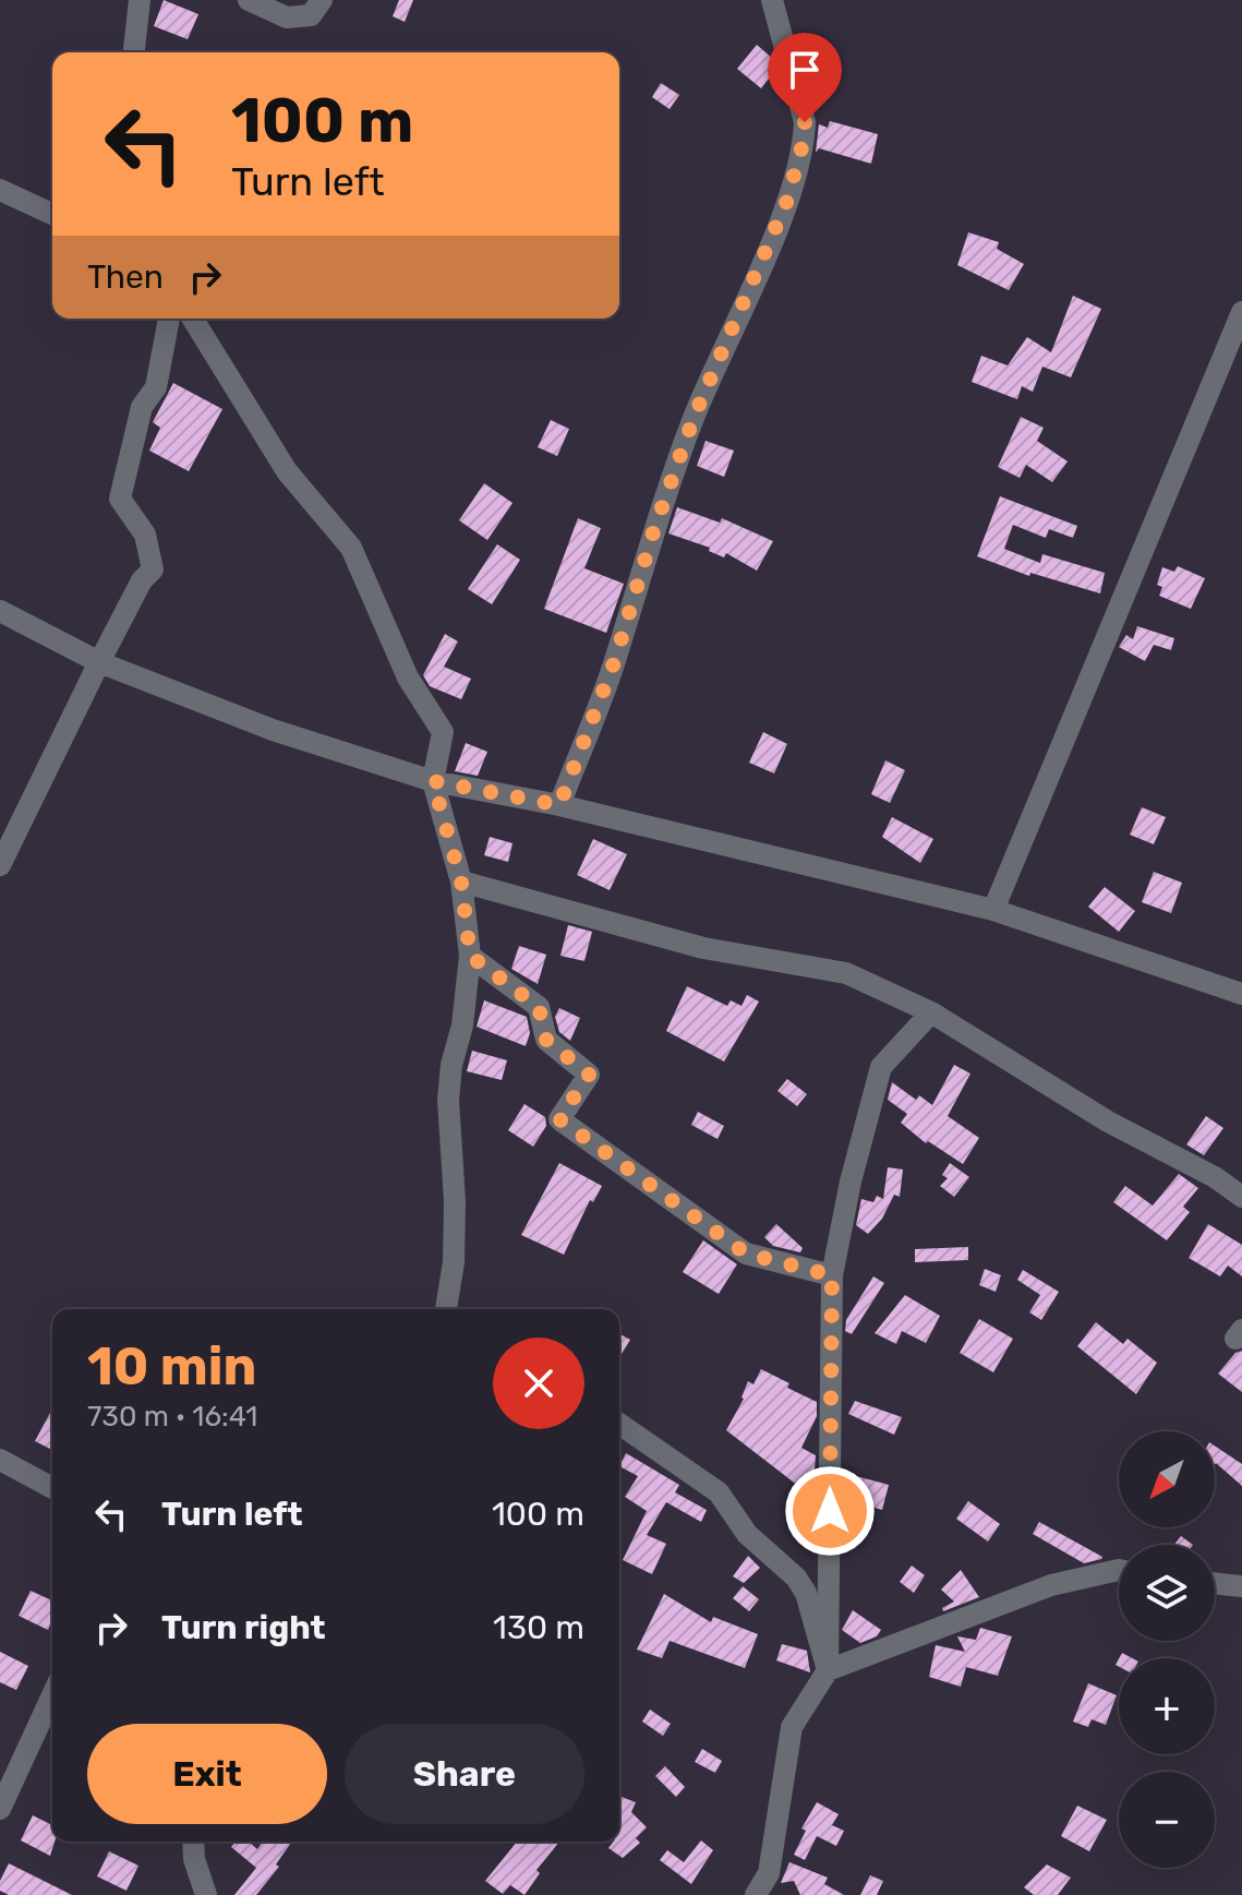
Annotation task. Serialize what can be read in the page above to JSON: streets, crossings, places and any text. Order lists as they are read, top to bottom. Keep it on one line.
{"north":"bottom left","page":{"turn":["100 m","Turn left"],"then":"Then","heading":["10 min","730 m · 16:41"],"map_buttons":["+","−"],"list":[{"name":"Turn left","value":"100 m"},{"name":"Turn right","value":"130 m"}],"buttons":["Exit","Share"]}}
